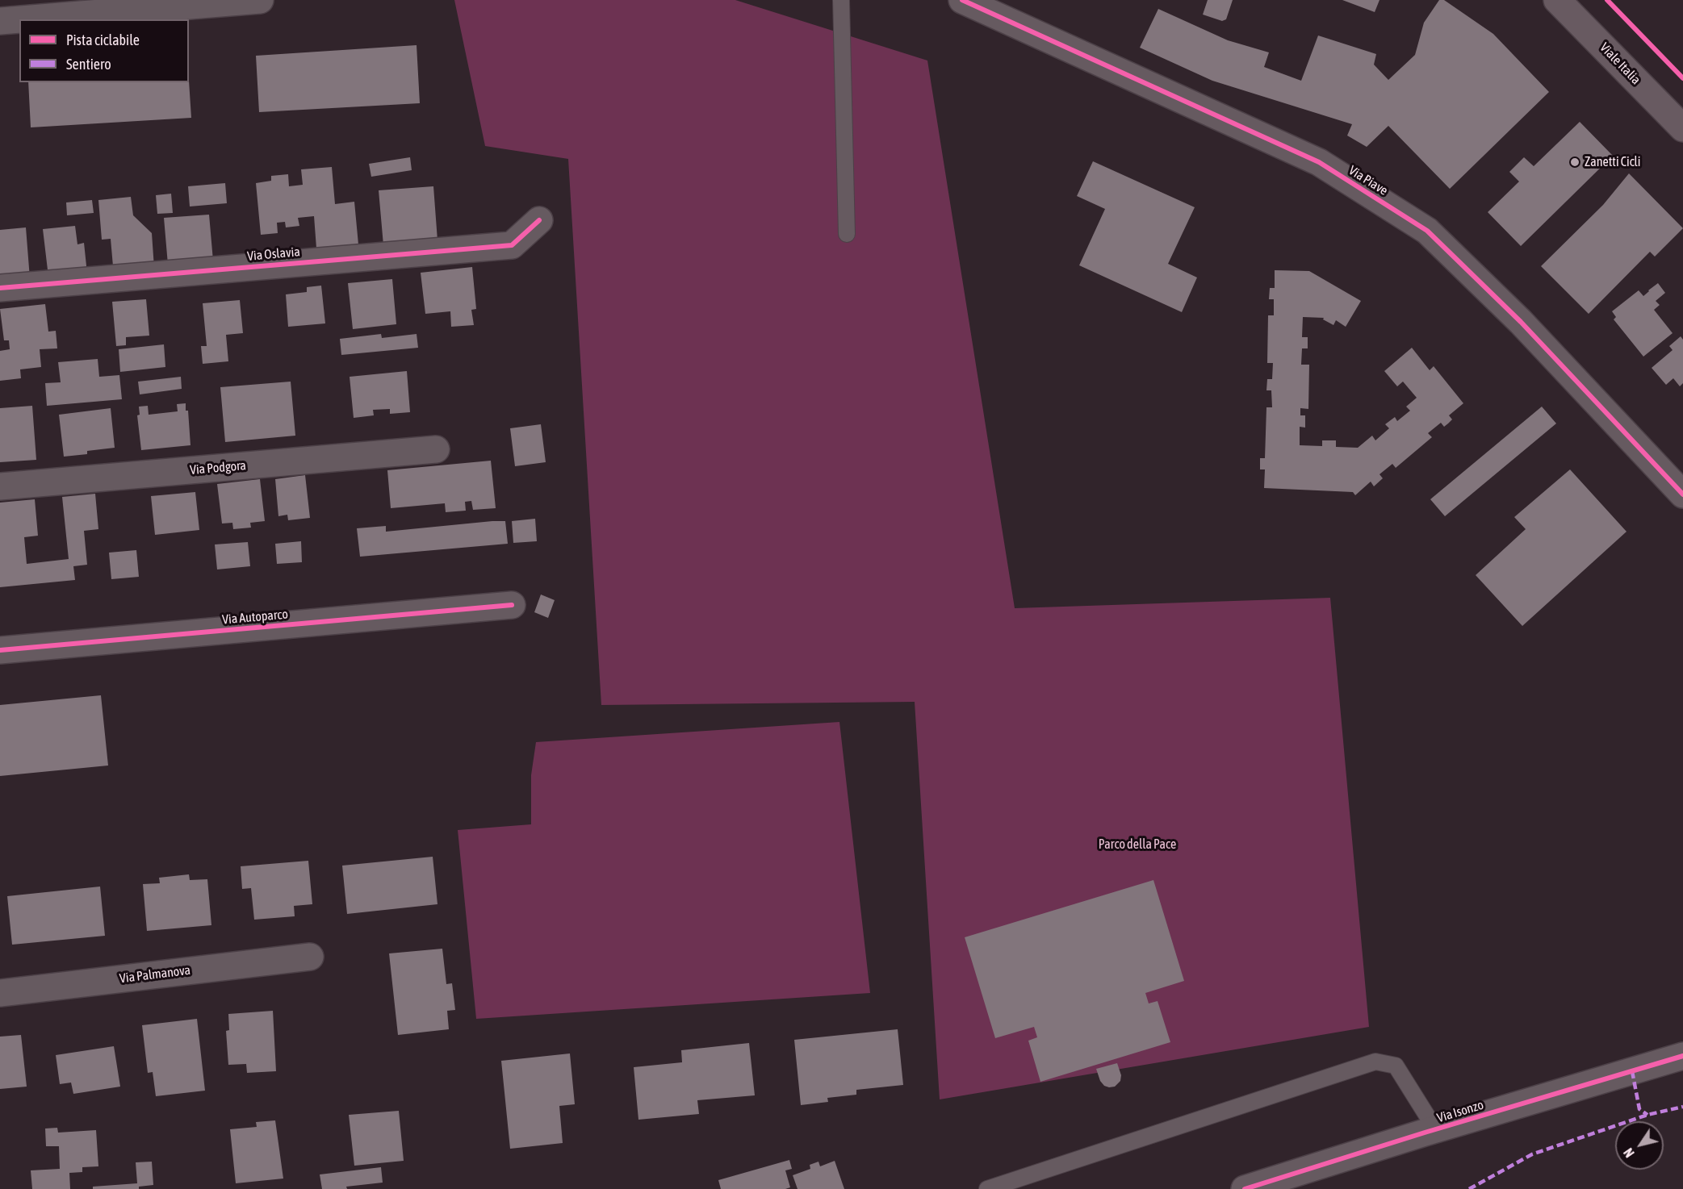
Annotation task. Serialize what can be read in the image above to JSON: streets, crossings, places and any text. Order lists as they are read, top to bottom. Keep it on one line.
{"streets":{"main road":["Viale Italia"],"street":["Via Piave","Via Oslavia","Via Podgora","Via Autoparco","Via Palmanova","Via Isonzo"]},"parks":["Parco della Pace"],"places":["Zanetti Cicli"],"legend":["Pista ciclabile","Sentiero"],"north":"bottom left"}
